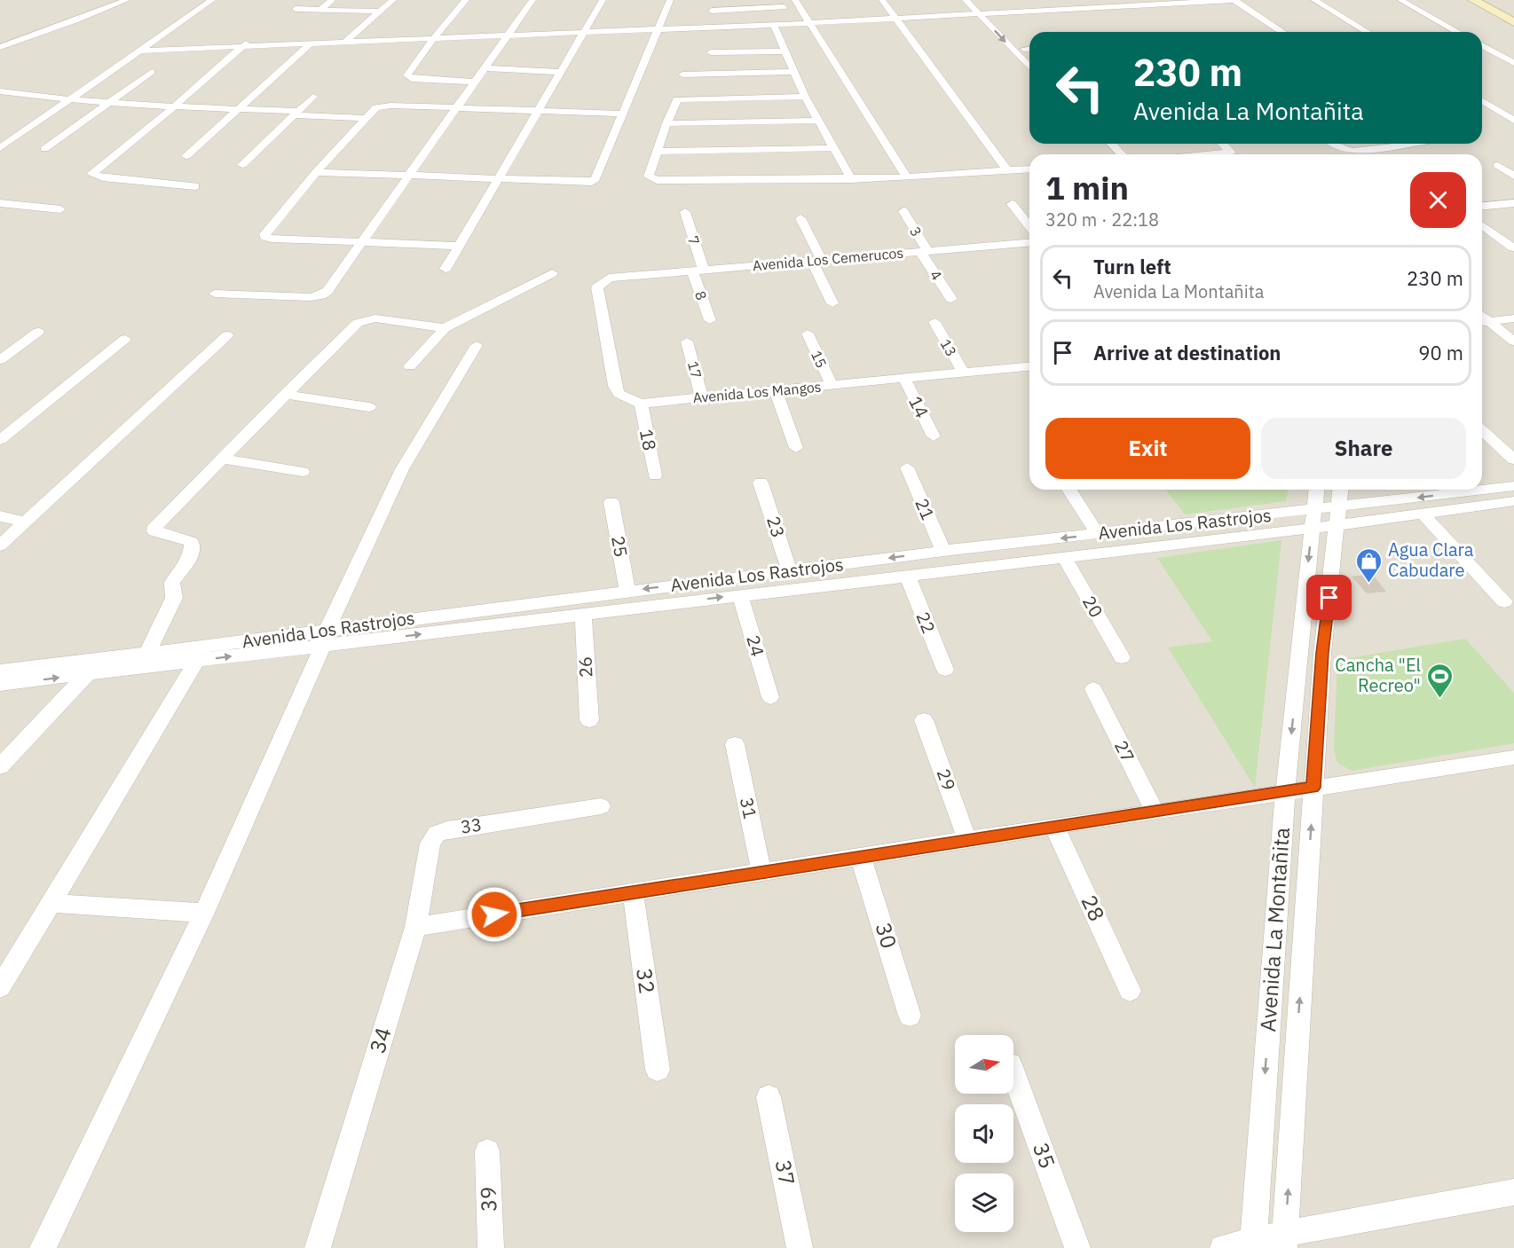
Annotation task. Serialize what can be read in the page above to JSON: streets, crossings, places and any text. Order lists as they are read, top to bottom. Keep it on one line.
{"streets":{"street":["3","7","Avenida Los Cemerucos","4","8","13","15","17","Avenida Los Mangos","14","18","21","Avenida Los Rastrojos","23","25","20","22","24","26","27","29","31","33","28","Avenida La Montañita","30","32","34","35","37","39"]},"crossings":[["3","Avenida Los Cemerucos"],["3","4"],["7","Avenida Los Cemerucos"],["7","8"],["Avenida Los Cemerucos","4"],["Avenida Los Cemerucos","8"],["Avenida Los Cemerucos","Avenida Los Mangos"],["Avenida Los Cemerucos","18"],["13","Avenida Los Mangos"],["15","Avenida Los Mangos"],["17","Avenida Los Mangos"],["Avenida Los Mangos","14"],["Avenida Los Mangos","18"],["21","Avenida Los Rastrojos"],["Avenida Los Rastrojos","23"],["Avenida Los Rastrojos","25"],["Avenida Los Rastrojos","20"],["Avenida Los Rastrojos","22"],["Avenida Los Rastrojos","24"],["Avenida Los Rastrojos","26"],["Avenida Los Rastrojos","Avenida La Montañita"],["33","34"]],"places":{"shop":["Agua Clara Cabudare"],"sports":["Cancha \"El Recreo\""]},"north":"right","page":{"turn":["230 m","Avenida La Montañita"],"heading":["1 min","320 m · 22:18"],"list":[{"name":"Turn left","note":"Avenida La Montañita","value":"230 m"},{"name":"Arrive at destination","value":"90 m"}],"buttons":["Exit","Share"]}}
